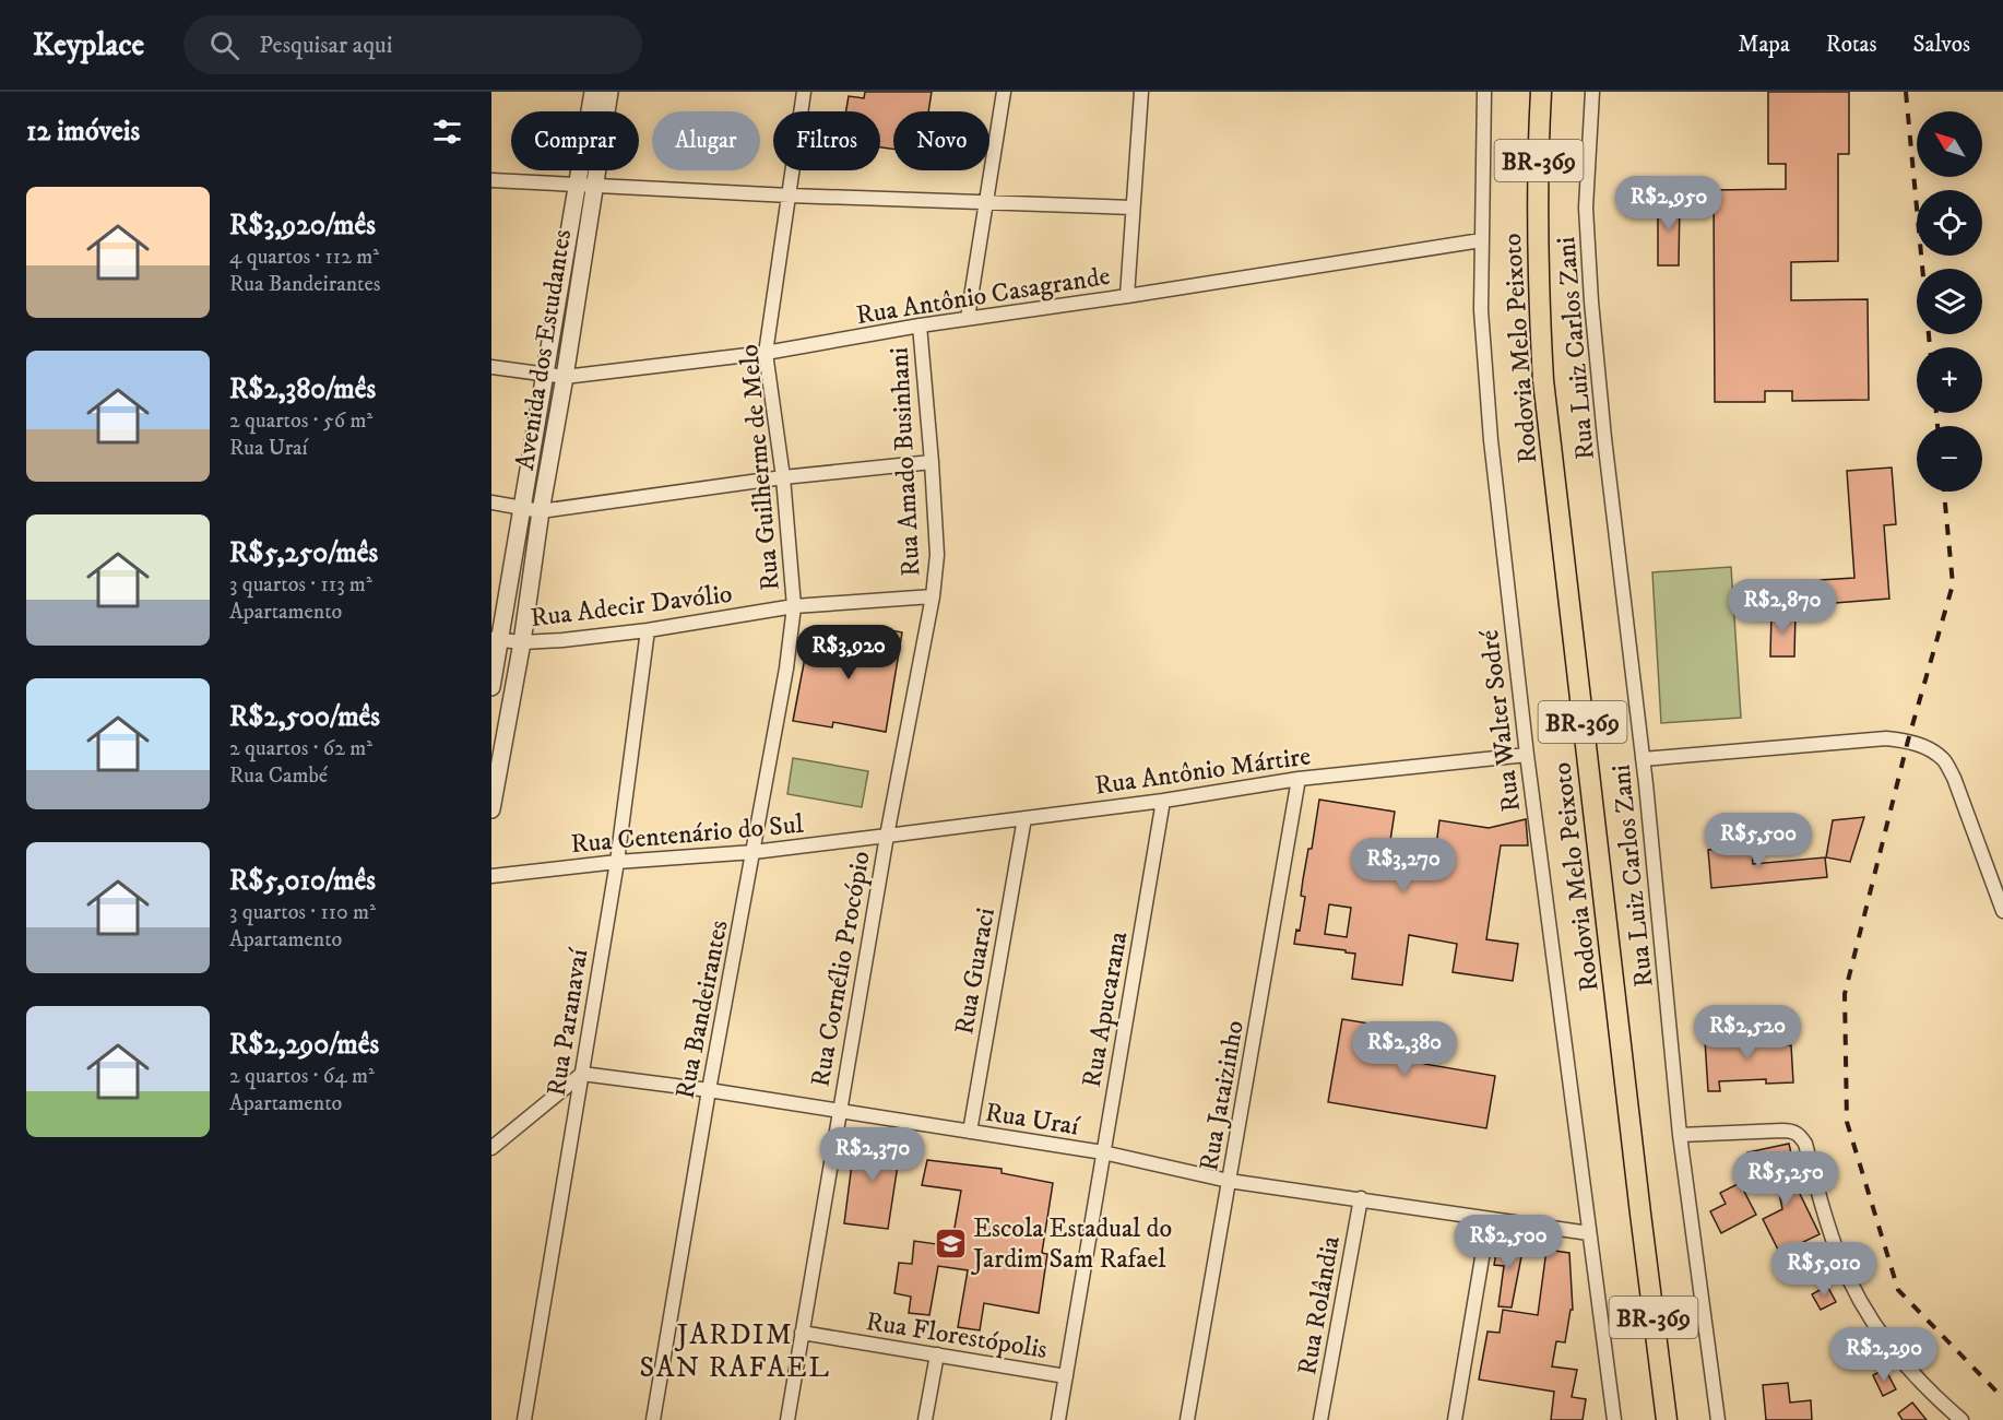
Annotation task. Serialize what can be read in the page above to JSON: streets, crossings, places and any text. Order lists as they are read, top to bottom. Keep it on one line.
{"streets":{"main road":["BR-369","Rodovia Melo Peixoto"],"street":["Rua Antônio Casagrande","Rua Luiz Carlos Zani","Avenida dos Estudantes","Rua Amado Businhani","Rua Guilherme de Melo","Rua Adecir Davólio","Rua Walter Sodré","Rua Antônio Mártire","Rua Centenário do Sul","Rua Cornélio Procópio","Rua Guaraci","Rua Bandeirantes","Rua Apucarana","Rua Paranavaí","Rua Jataizinho","Rua Uraí","Rua Rolândia","Rua Florestópolis"]},"crossings":[["Rua Antônio Casagrande","Avenida dos Estudantes"],["Rua Antônio Casagrande","Rua Amado Businhani"],["Rua Antônio Casagrande","Rua Guilherme de Melo"],["Rua Antônio Casagrande","Rua Walter Sodré"],["Avenida dos Estudantes","Rua Adecir Davólio"],["Rua Amado Businhani","Rua Adecir Davólio"],["Rua Amado Businhani","Rua Antônio Mártire"],["Rua Amado Businhani","Rua Centenário do Sul"],["Rua Amado Businhani","Rua Cornélio Procópio"],["Rua Guilherme de Melo","Rua Adecir Davólio"],["Rua Guilherme de Melo","Rua Bandeirantes"],["Rua Adecir Davólio","Rua Bandeirantes"],["Rua Adecir Davólio","Rua Paranavaí"],["Rua Walter Sodré","Rua Antônio Mártire"],["Rua Walter Sodré","Rua Uraí"],["Rua Antônio Mártire","Rua Centenário do Sul"],["Rua Antônio Mártire","Rua Cornélio Procópio"],["Rua Antônio Mártire","Rua Guaraci"],["Rua Antônio Mártire","Rua Apucarana"],["Rua Antônio Mártire","Rua Jataizinho"],["Rua Centenário do Sul","Rua Cornélio Procópio"],["Rua Centenário do Sul","Rua Bandeirantes"],["Rua Centenário do Sul","Rua Paranavaí"],["Rua Cornélio Procópio","Rua Uraí"],["Rua Cornélio Procópio","Rua Florestópolis"],["Rua Guaraci","Rua Uraí"],["Rua Bandeirantes","Rua Uraí"],["Rua Apucarana","Rua Uraí"],["Rua Apucarana","Rua Florestópolis"],["Rua Paranavaí","Rua Uraí"],["Rua Jataizinho","Rua Uraí"],["Rua Uraí","Rua Rolândia"]],"districts":["JARDIM SAN RAFAEL"],"places":{"school or university":["Escola Estadual do Jardim Sam Rafael"]},"north":"top left","page":{"header":"Keyplace","search":"Pesquisar aqui","nav":["Mapa","Rotas","Salvos"],"heading":"12 imóveis","map_buttons":["+","−"],"chip":["Comprar","Alugar","Filtros","Novo"],"list":[{"name":"R$3,920/mês","note":"4 quartos · 112 m² · Rua Bandeirantes"},{"name":"R$2,380/mês","note":"2 quartos · 56 m² · Rua Uraí"},{"name":"R$5,250/mês","note":"3 quartos · 113 m² · Apartamento"},{"name":"R$2,500/mês","note":"2 quartos · 62 m² · Rua Cambé"},{"name":"R$5,010/mês","note":"3 quartos · 110 m² · Apartamento"},{"name":"R$2,290/mês","note":"2 quartos · 64 m² · Apartamento"}],"price":["R$2,950","R$2,870","R$3,920","R$5,500","R$3,270","R$2,520","R$2,380","R$2,370","R$5,250","R$2,500","R$5,010","R$2,290"]}}
